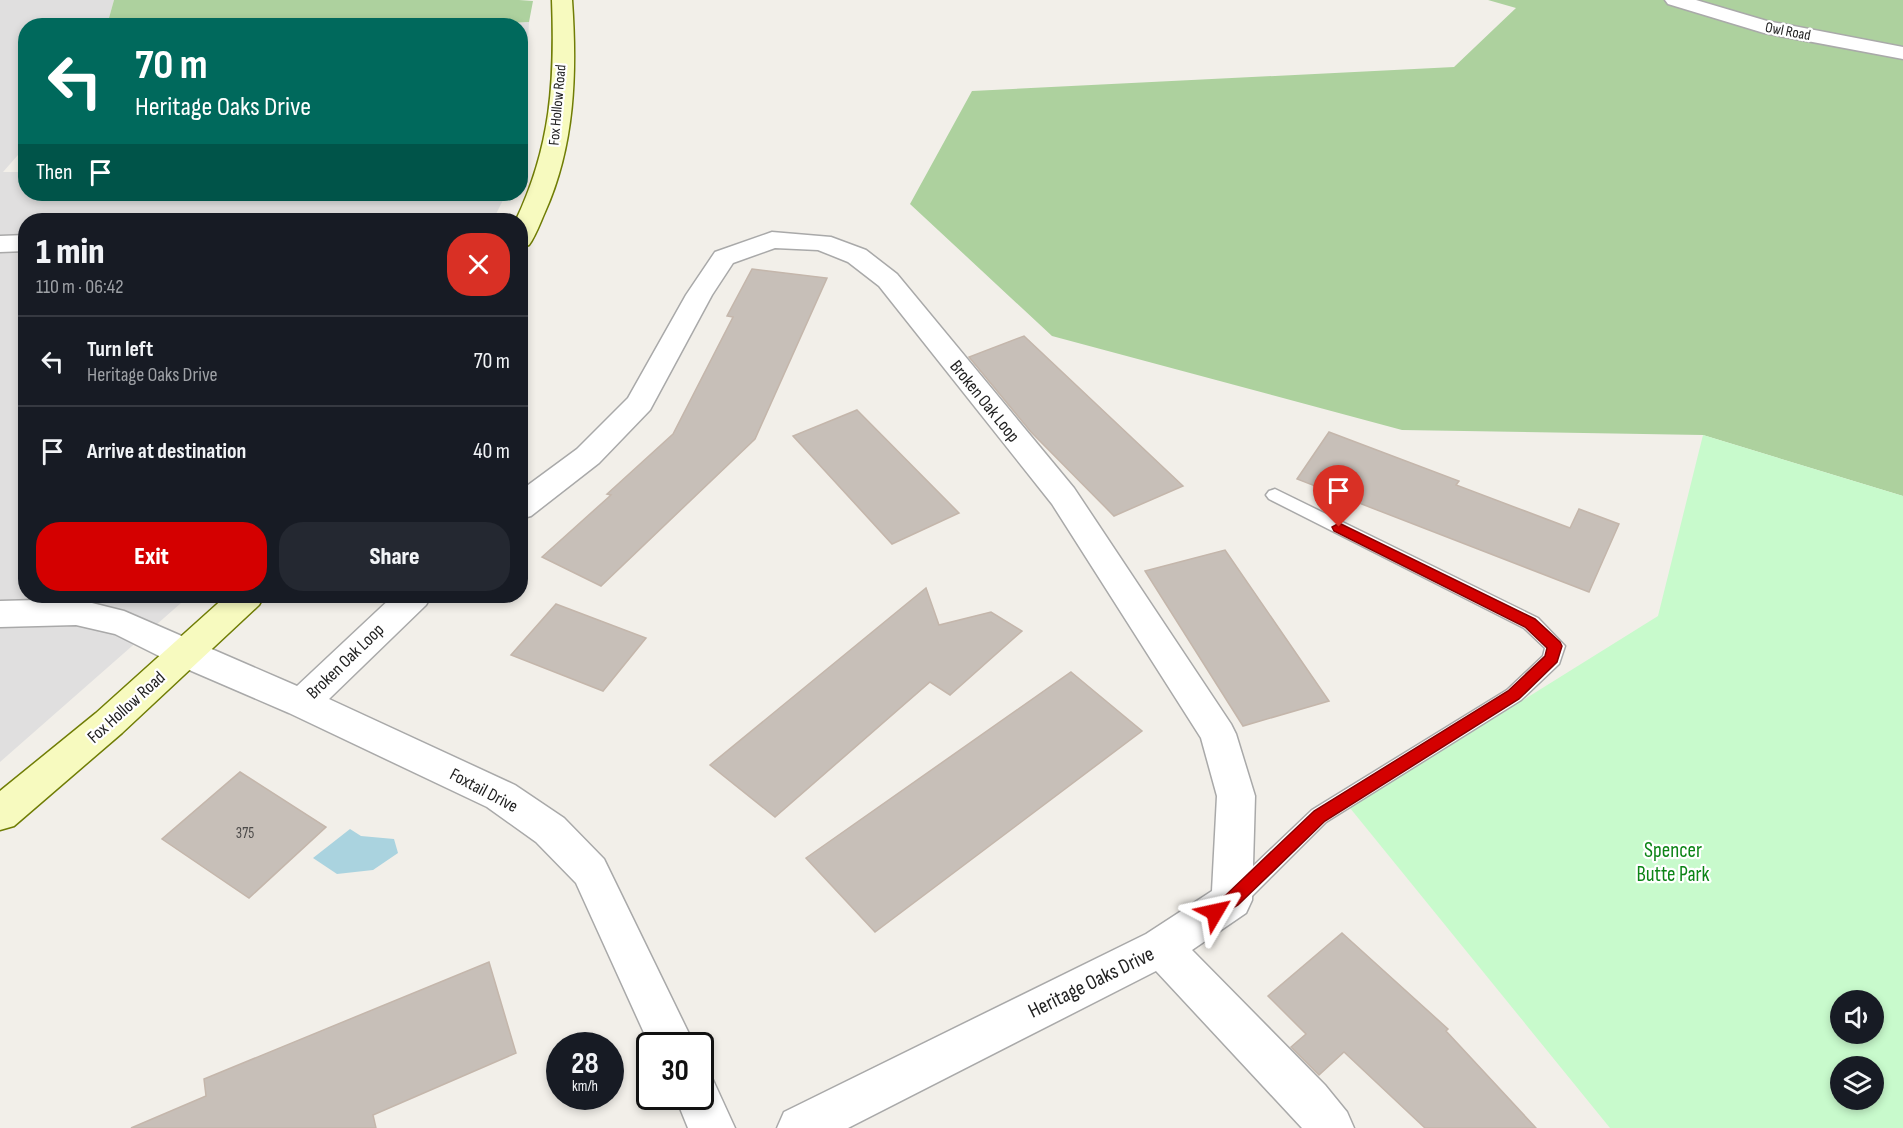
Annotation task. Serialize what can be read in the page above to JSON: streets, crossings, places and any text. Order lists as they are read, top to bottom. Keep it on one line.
{"streets":{"main road":["Fox Hollow Road"],"street":["Owl Road","Broken Oak Loop","Foxtail Drive","Heritage Oaks Drive"]},"crossings":[["Fox Hollow Road","Foxtail Drive"],["Broken Oak Loop","Foxtail Drive"]],"parks":["Spencer Butte Park"],"house_numbers":["375"],"page":{"turn":["70 m","Heritage Oaks Drive"],"then":"Then","heading":["1 min","110 m · 06:42"],"list":[{"name":"Turn left","note":"Heritage Oaks Drive","value":"70 m"},{"name":"Arrive at destination","value":"40 m"}],"buttons":["Exit","Share"],"speed":"28 km/h","limit":"30"}}
